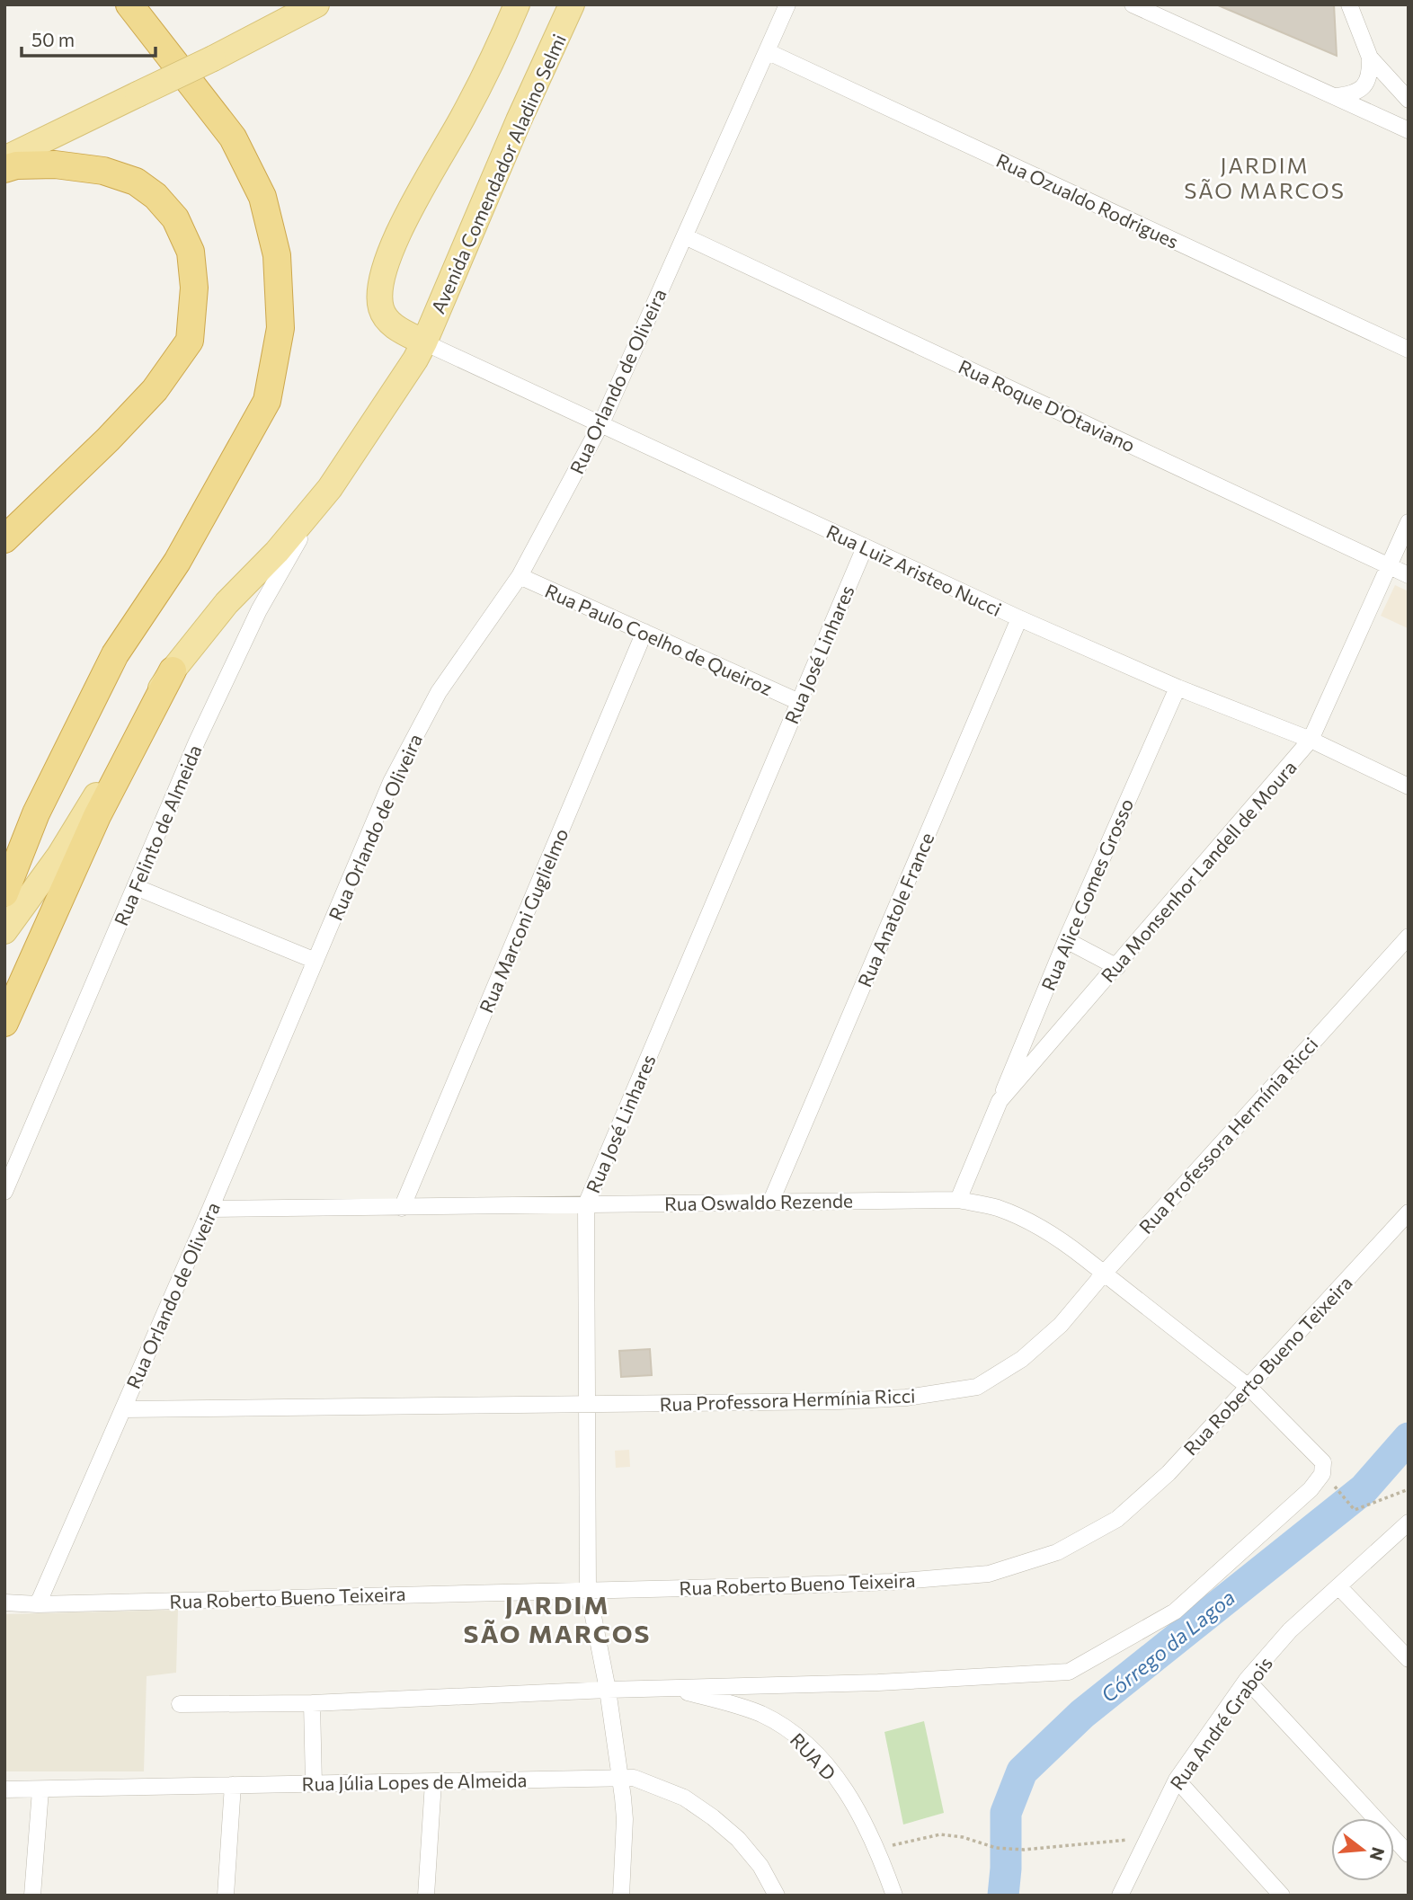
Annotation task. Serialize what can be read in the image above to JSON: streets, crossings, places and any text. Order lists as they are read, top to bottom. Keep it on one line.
{"streets":{"main road":["Avenida Comendador Aladino Selmi"],"street":["Rua Ozualdo Rodrigues","Rua Orlando de Oliveira","Rua Roque D'Otaviano","Rua Luiz Aristeo Nucci","Rua Paulo Coelho de Queiroz","Rua José Linhares","Rua Felinto de Almeida","Rua Monsenhor Landell de Moura","Rua Alice Gomes Grosso","Rua Anatole France","Rua Marconi Guglielmo","Rua Professora Hermínia Ricci","Rua Oswaldo Rezende","Rua Roberto Bueno Teixeira","Rua André Grabois","RUA D","Rua Júlia Lopes de Almeida"]},"crossings":[["Avenida Comendador Aladino Selmi","Rua Luiz Aristeo Nucci"],["Avenida Comendador Aladino Selmi","Rua Felinto de Almeida"],["Rua Ozualdo Rodrigues","Rua Orlando de Oliveira"],["Rua Orlando de Oliveira","Rua Roque D'Otaviano"],["Rua Orlando de Oliveira","Rua Luiz Aristeo Nucci"],["Rua Orlando de Oliveira","Rua Paulo Coelho de Queiroz"],["Rua Orlando de Oliveira","Rua Professora Hermínia Ricci"],["Rua Orlando de Oliveira","Rua Oswaldo Rezende"],["Rua Orlando de Oliveira","Rua Roberto Bueno Teixeira"],["Rua Roque D'Otaviano","Rua Monsenhor Landell de Moura"],["Rua Luiz Aristeo Nucci","Rua José Linhares"],["Rua Luiz Aristeo Nucci","Rua Monsenhor Landell de Moura"],["Rua Luiz Aristeo Nucci","Rua Alice Gomes Grosso"],["Rua Luiz Aristeo Nucci","Rua Anatole France"],["Rua Paulo Coelho de Queiroz","Rua José Linhares"],["Rua Paulo Coelho de Queiroz","Rua Marconi Guglielmo"],["Rua José Linhares","Rua Professora Hermínia Ricci"],["Rua José Linhares","Rua Oswaldo Rezende"],["Rua José Linhares","Rua Roberto Bueno Teixeira"],["Rua José Linhares","Rua Júlia Lopes de Almeida"],["Rua Monsenhor Landell de Moura","Rua Alice Gomes Grosso"],["Rua Monsenhor Landell de Moura","Rua Oswaldo Rezende"],["Rua Anatole France","Rua Oswaldo Rezende"],["Rua Marconi Guglielmo","Rua Oswaldo Rezende"],["Rua Professora Hermínia Ricci","Rua Oswaldo Rezende"],["Rua Oswaldo Rezende","Rua Roberto Bueno Teixeira"],["Rua Oswaldo Rezende","RUA D"]],"districts":["JARDIM SÃO MARCOS","JARDIM SÃO MARCOS"],"water":["Córrego da Lagoa"],"scale_bar":"50 m","north":"right"}
